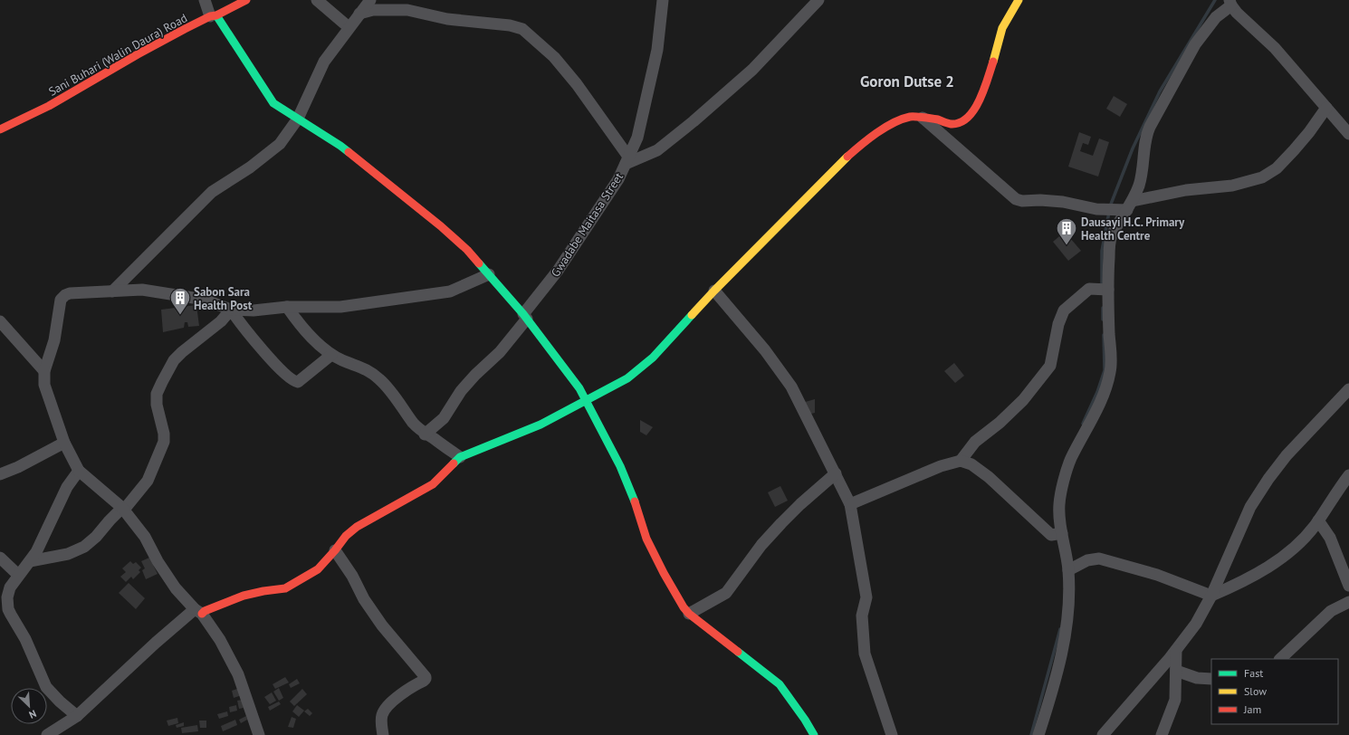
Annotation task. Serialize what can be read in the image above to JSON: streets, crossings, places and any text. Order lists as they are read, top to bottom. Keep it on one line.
{"streets":{"street":["Sani Buhari (Walin Daura) Road","Gwadabe Maitasa Street"]},"districts":["Goron Dutse 2"],"places":{"building":["Dausayi H.C. Primary Health Centre","Sabon Sara Health Post"]},"legend":["Fast","Slow","Jam"],"north":"bottom right"}
